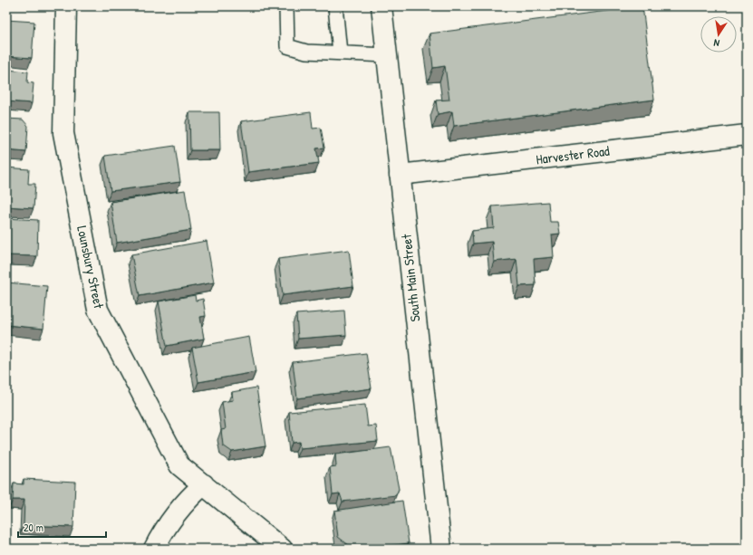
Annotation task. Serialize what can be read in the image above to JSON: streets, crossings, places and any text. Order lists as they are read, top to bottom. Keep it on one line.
{"streets":{"street":["Harvester Road","Lounsbury Street","South Main Street"]},"crossings":[["Harvester Road","South Main Street"]],"scale_bar":"20 m","north":"bottom"}
